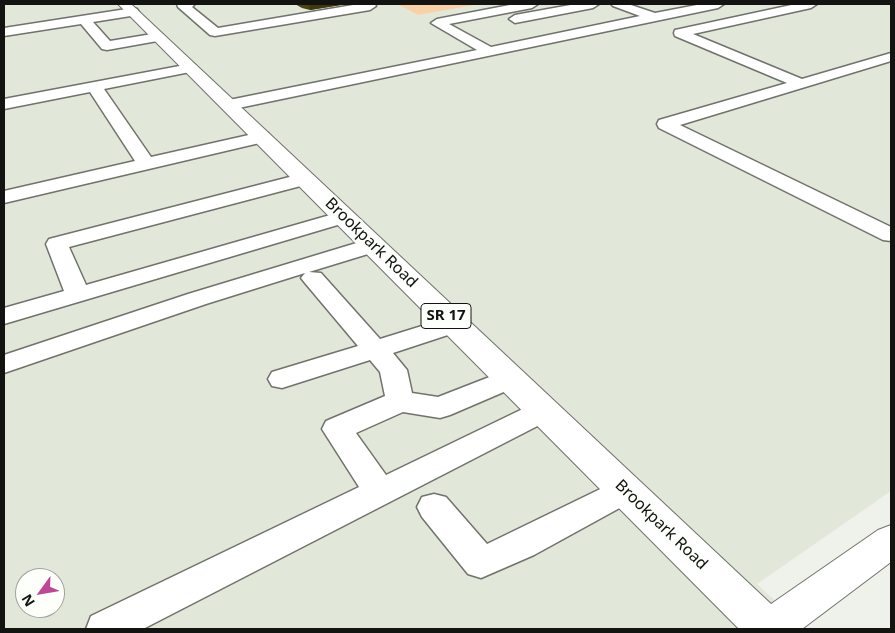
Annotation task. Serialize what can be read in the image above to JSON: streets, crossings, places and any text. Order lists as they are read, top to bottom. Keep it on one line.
{"streets":{"main road":["Brookpark Road","SR 17"]},"north":"bottom left"}
